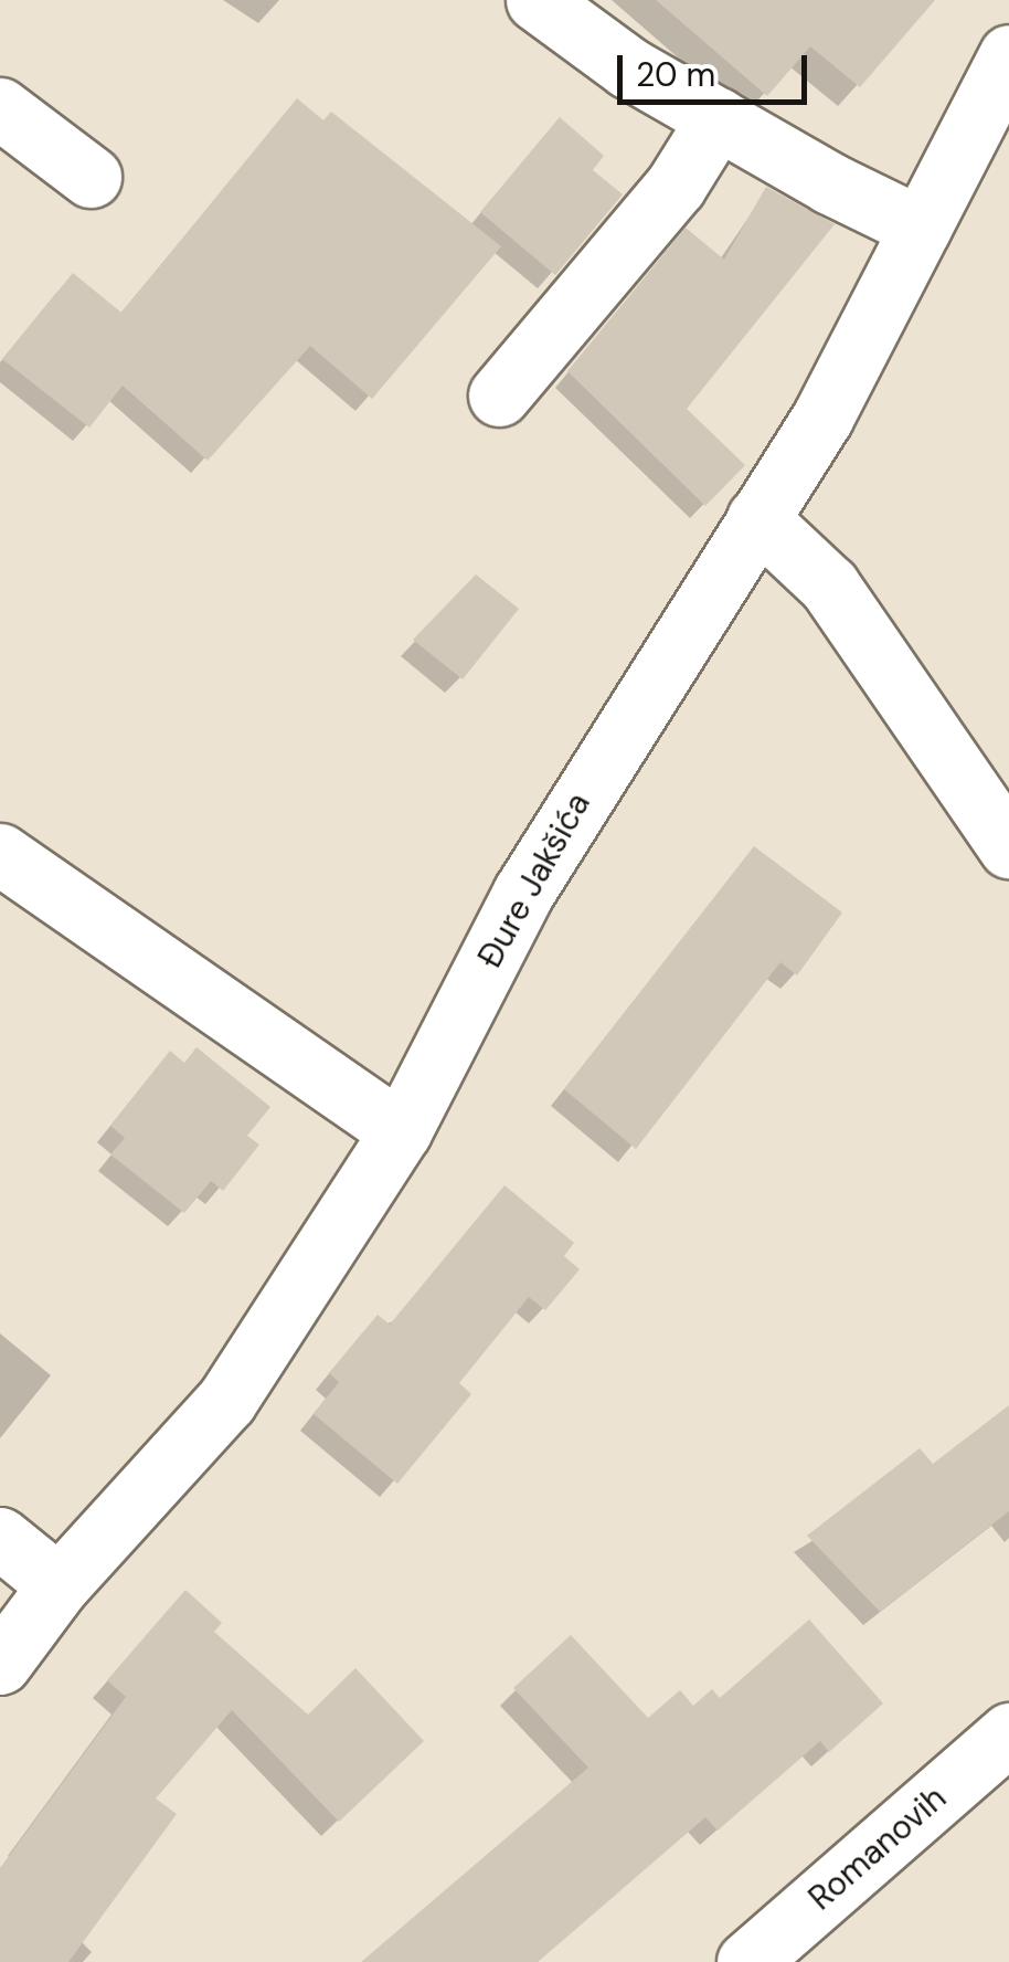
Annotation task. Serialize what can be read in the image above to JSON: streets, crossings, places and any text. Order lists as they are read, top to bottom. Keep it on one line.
{"streets":{"street":["Đure Jakšića","Romanovih"]},"scale_bar":"20 m"}
